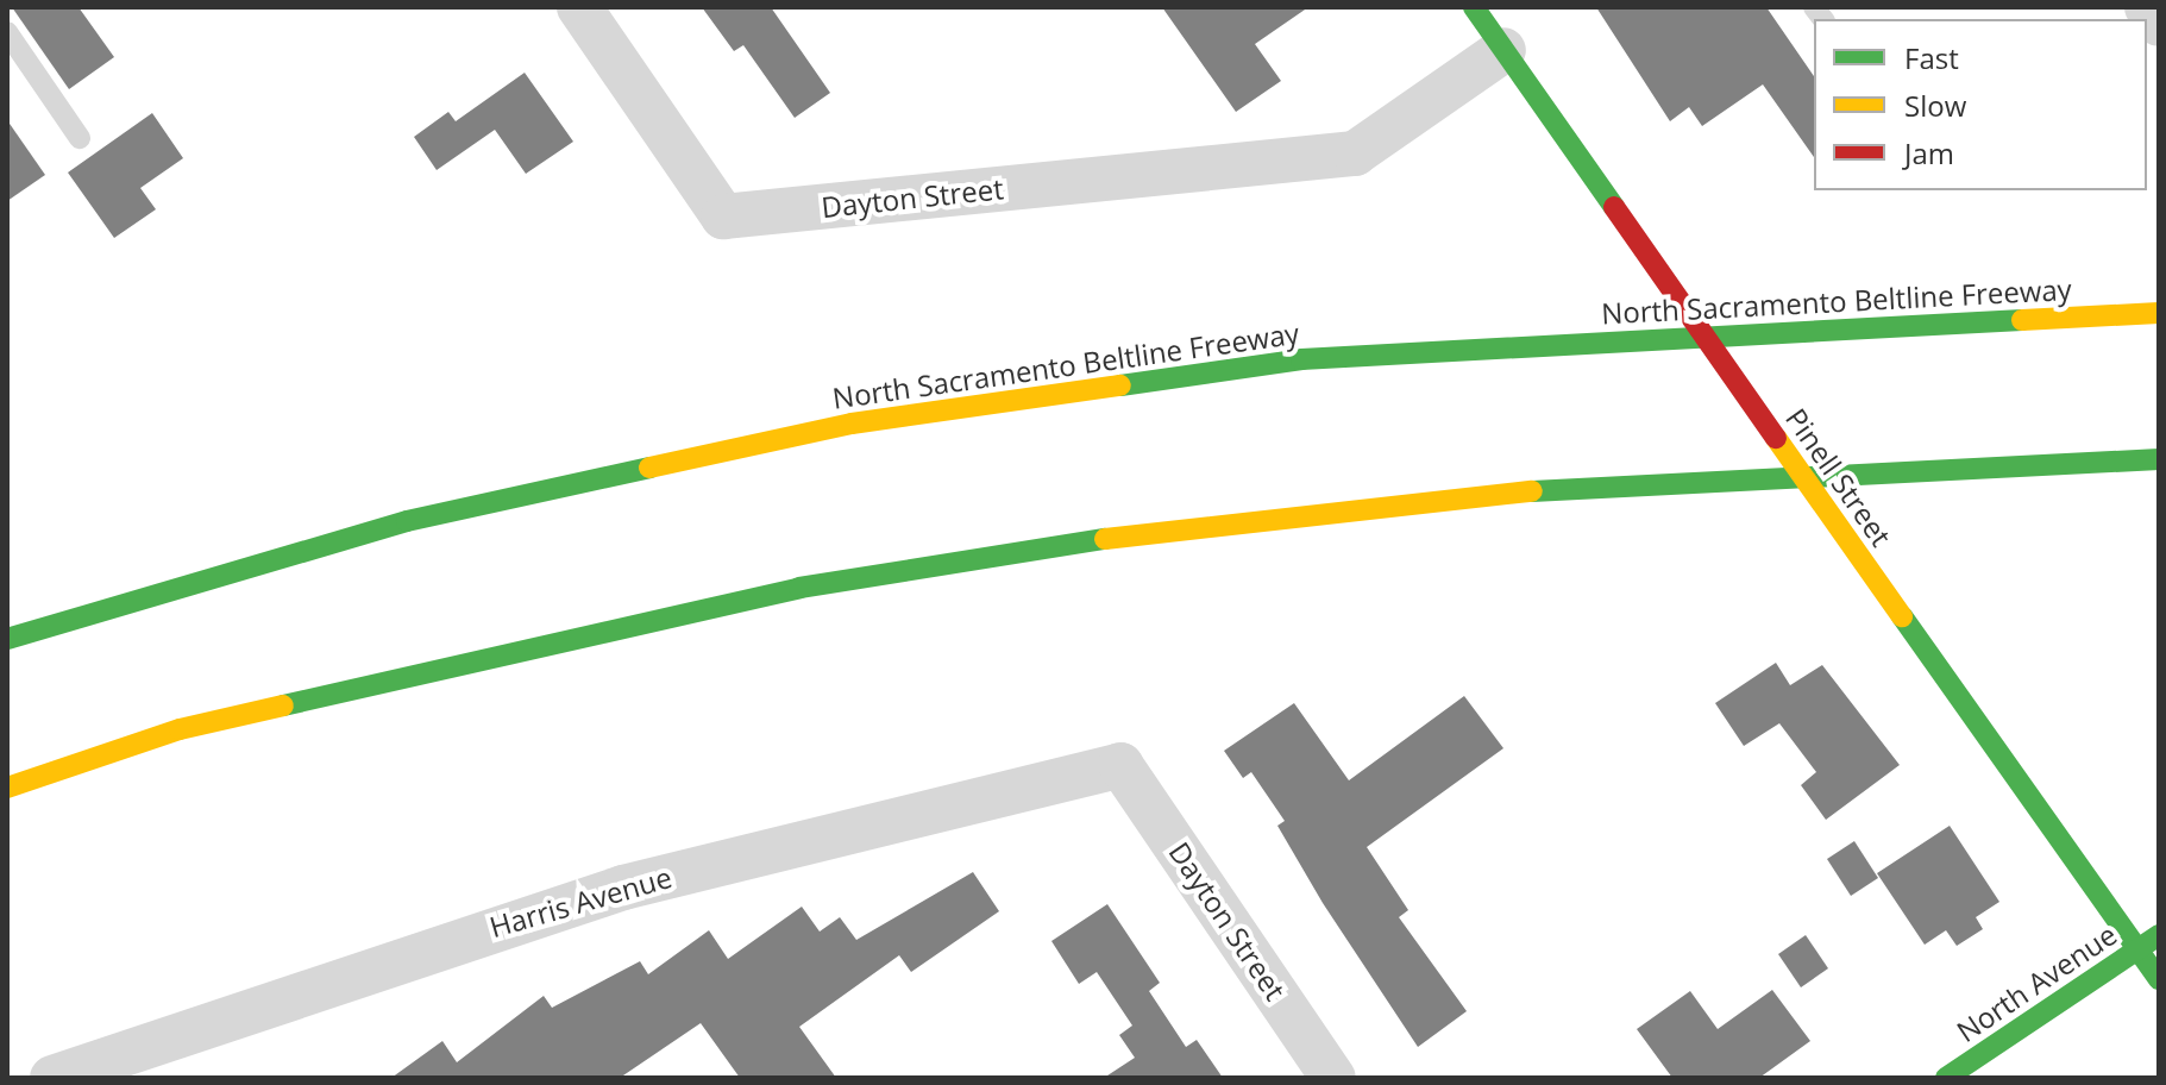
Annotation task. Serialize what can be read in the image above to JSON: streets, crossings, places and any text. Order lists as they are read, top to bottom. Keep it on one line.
{"streets":{"main road":["North Sacramento Beltline Freeway","Pinell Street","North Avenue"],"street":["Dayton Street","Harris Avenue"]},"crossings":[["Dayton Street","Pinell Street"],["Dayton Street","Harris Avenue"],["Pinell Street","North Avenue"]],"legend":["Fast","Slow","Jam"]}
